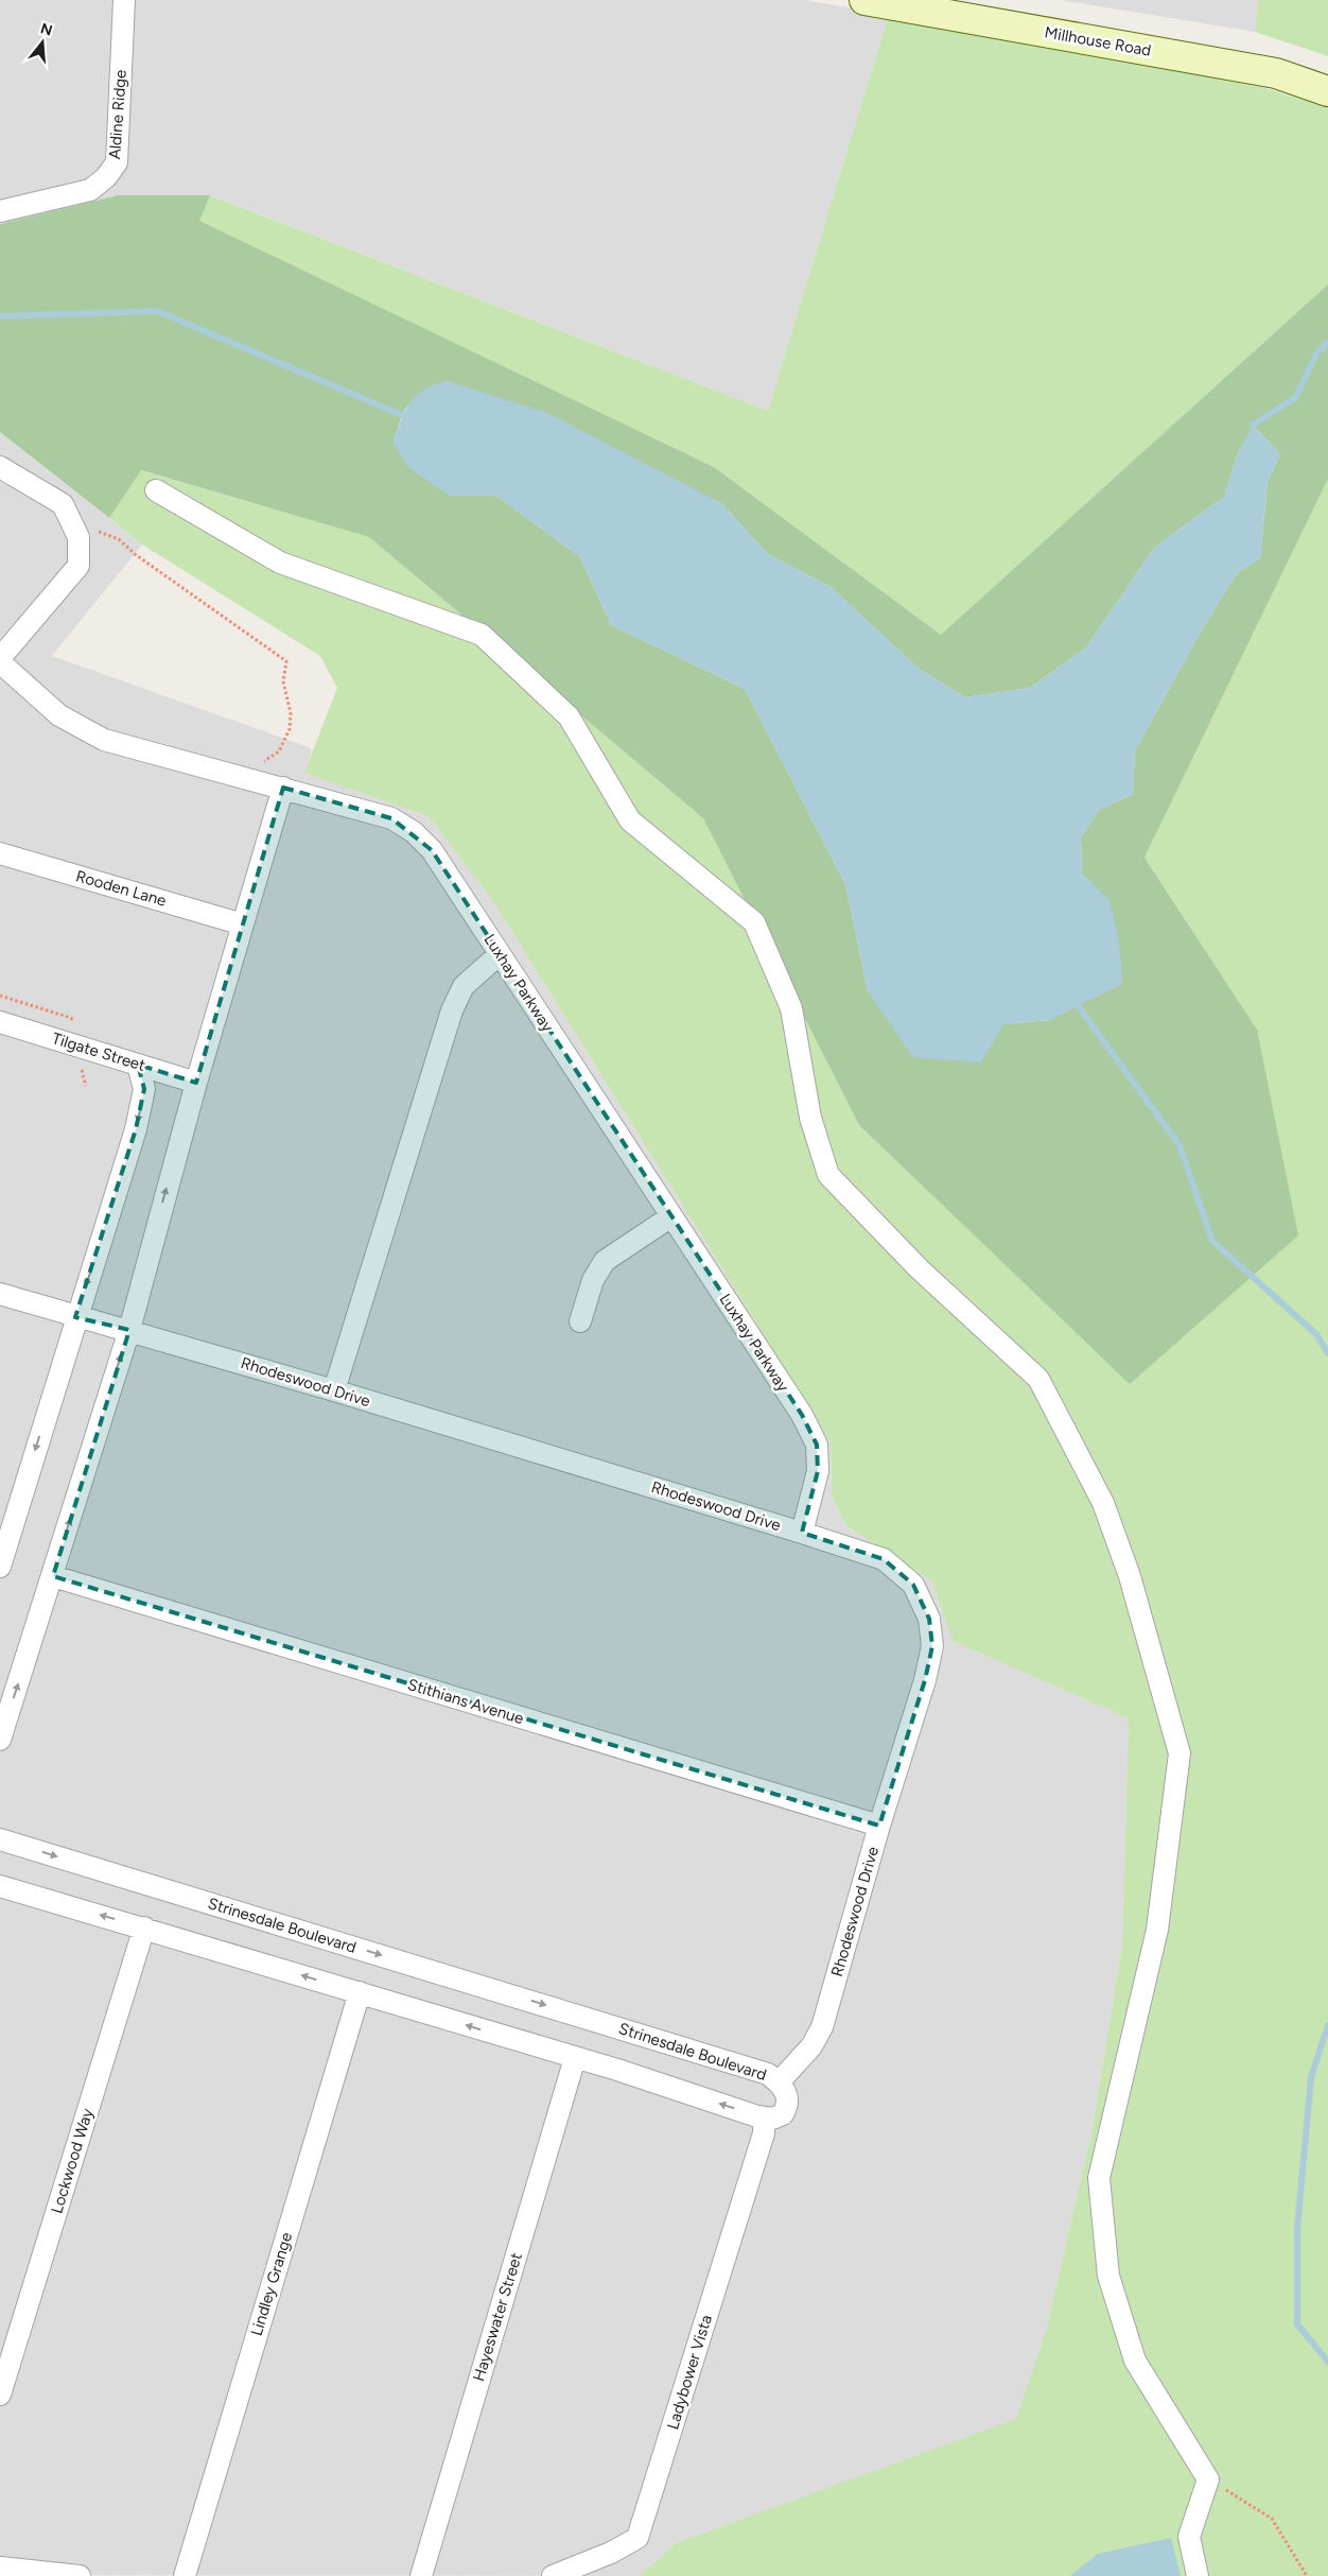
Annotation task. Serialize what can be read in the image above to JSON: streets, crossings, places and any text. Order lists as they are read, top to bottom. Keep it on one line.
{"streets":{"main road":["Millhouse Road"],"street":["Aldine Ridge","Rooden Lane","Luxhay Parkway","Tilgate Street","Rhodeswood Drive","Stithians Avenue","Strinesdale Boulevard","Lockwood Way","Lindley Grange","Hayeswater Street","Ladybower Vista"]},"crossings":[["Luxhay Parkway","Rhodeswood Drive"],["Rhodeswood Drive","Stithians Avenue"],["Rhodeswood Drive","Strinesdale Boulevard"],["Strinesdale Boulevard","Ladybower Vista"]],"north":"top"}
